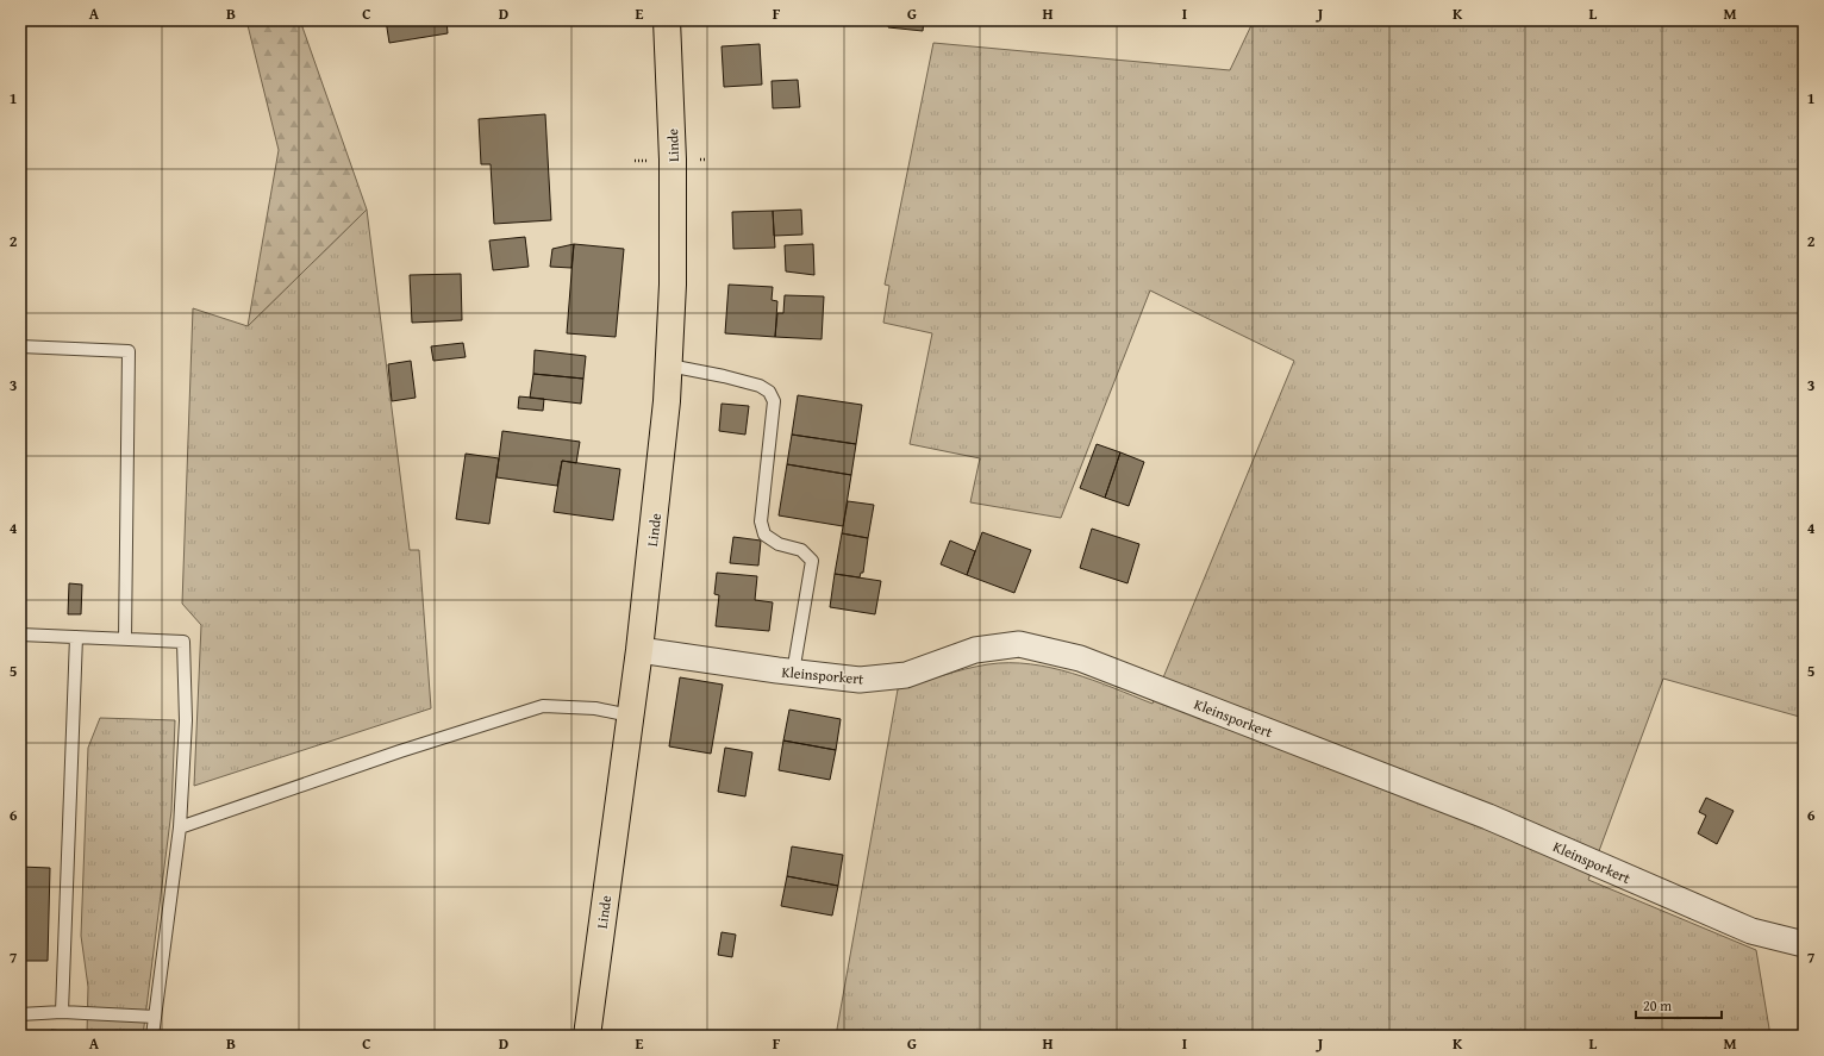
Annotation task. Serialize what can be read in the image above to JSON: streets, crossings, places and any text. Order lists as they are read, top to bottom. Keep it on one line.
{"streets":{"main road":["Linde"],"street":["Kleinsporkert"]},"crossings":[["Linde","Kleinsporkert"]],"scale_bar":"20 m","grid":{"columns":["A","B","C","D","E","F","G","H","I","J","K","L","M"],"rows":["1","2","3","4","5","6","7"]}}
